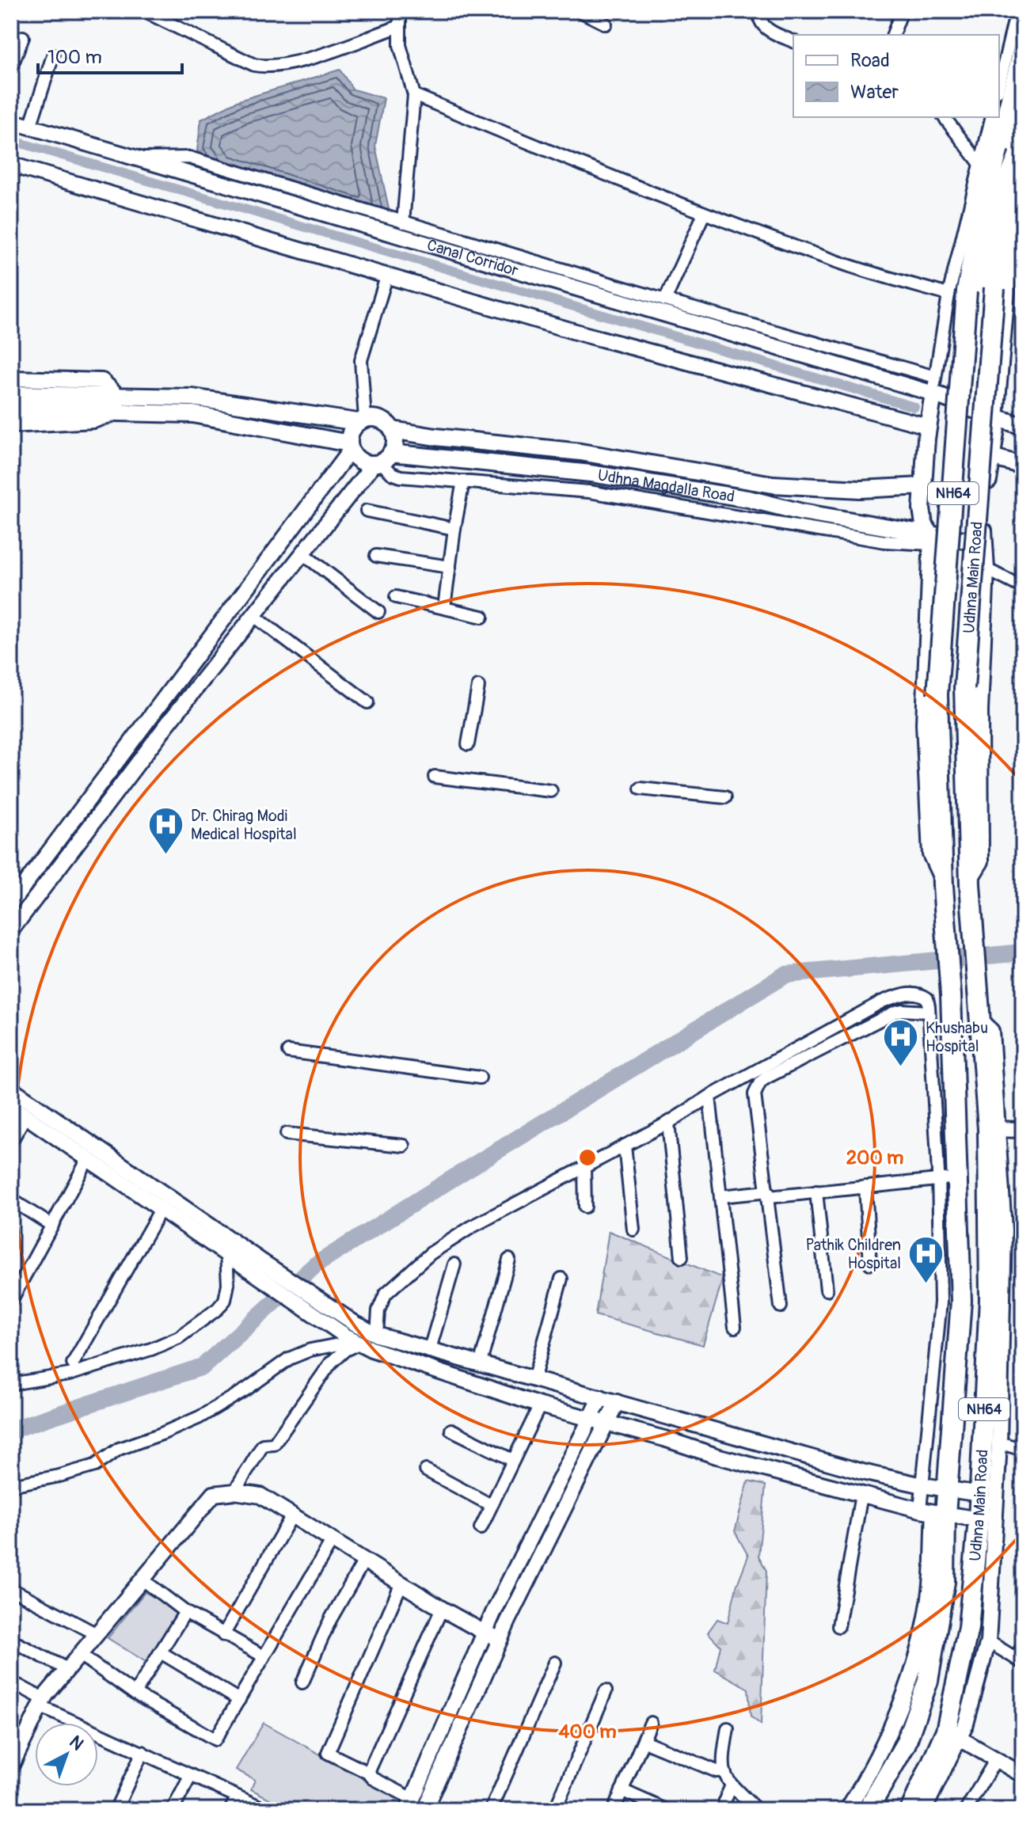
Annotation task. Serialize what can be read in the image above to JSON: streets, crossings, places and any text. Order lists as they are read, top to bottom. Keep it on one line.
{"streets":{"highway":["NH64","Udhna Main Road"],"main road":["Udhna Magdalla Road"],"street":["Canal Corridor"]},"places":{"hospital":["Dr. Chirag Modi Medical Hospital","Khushabu Hospital","Pathik Children Hospital"]},"legend":["Road","Water"],"scale_bar":"100 m","north":"top right","rings":["200 m","400 m"]}
